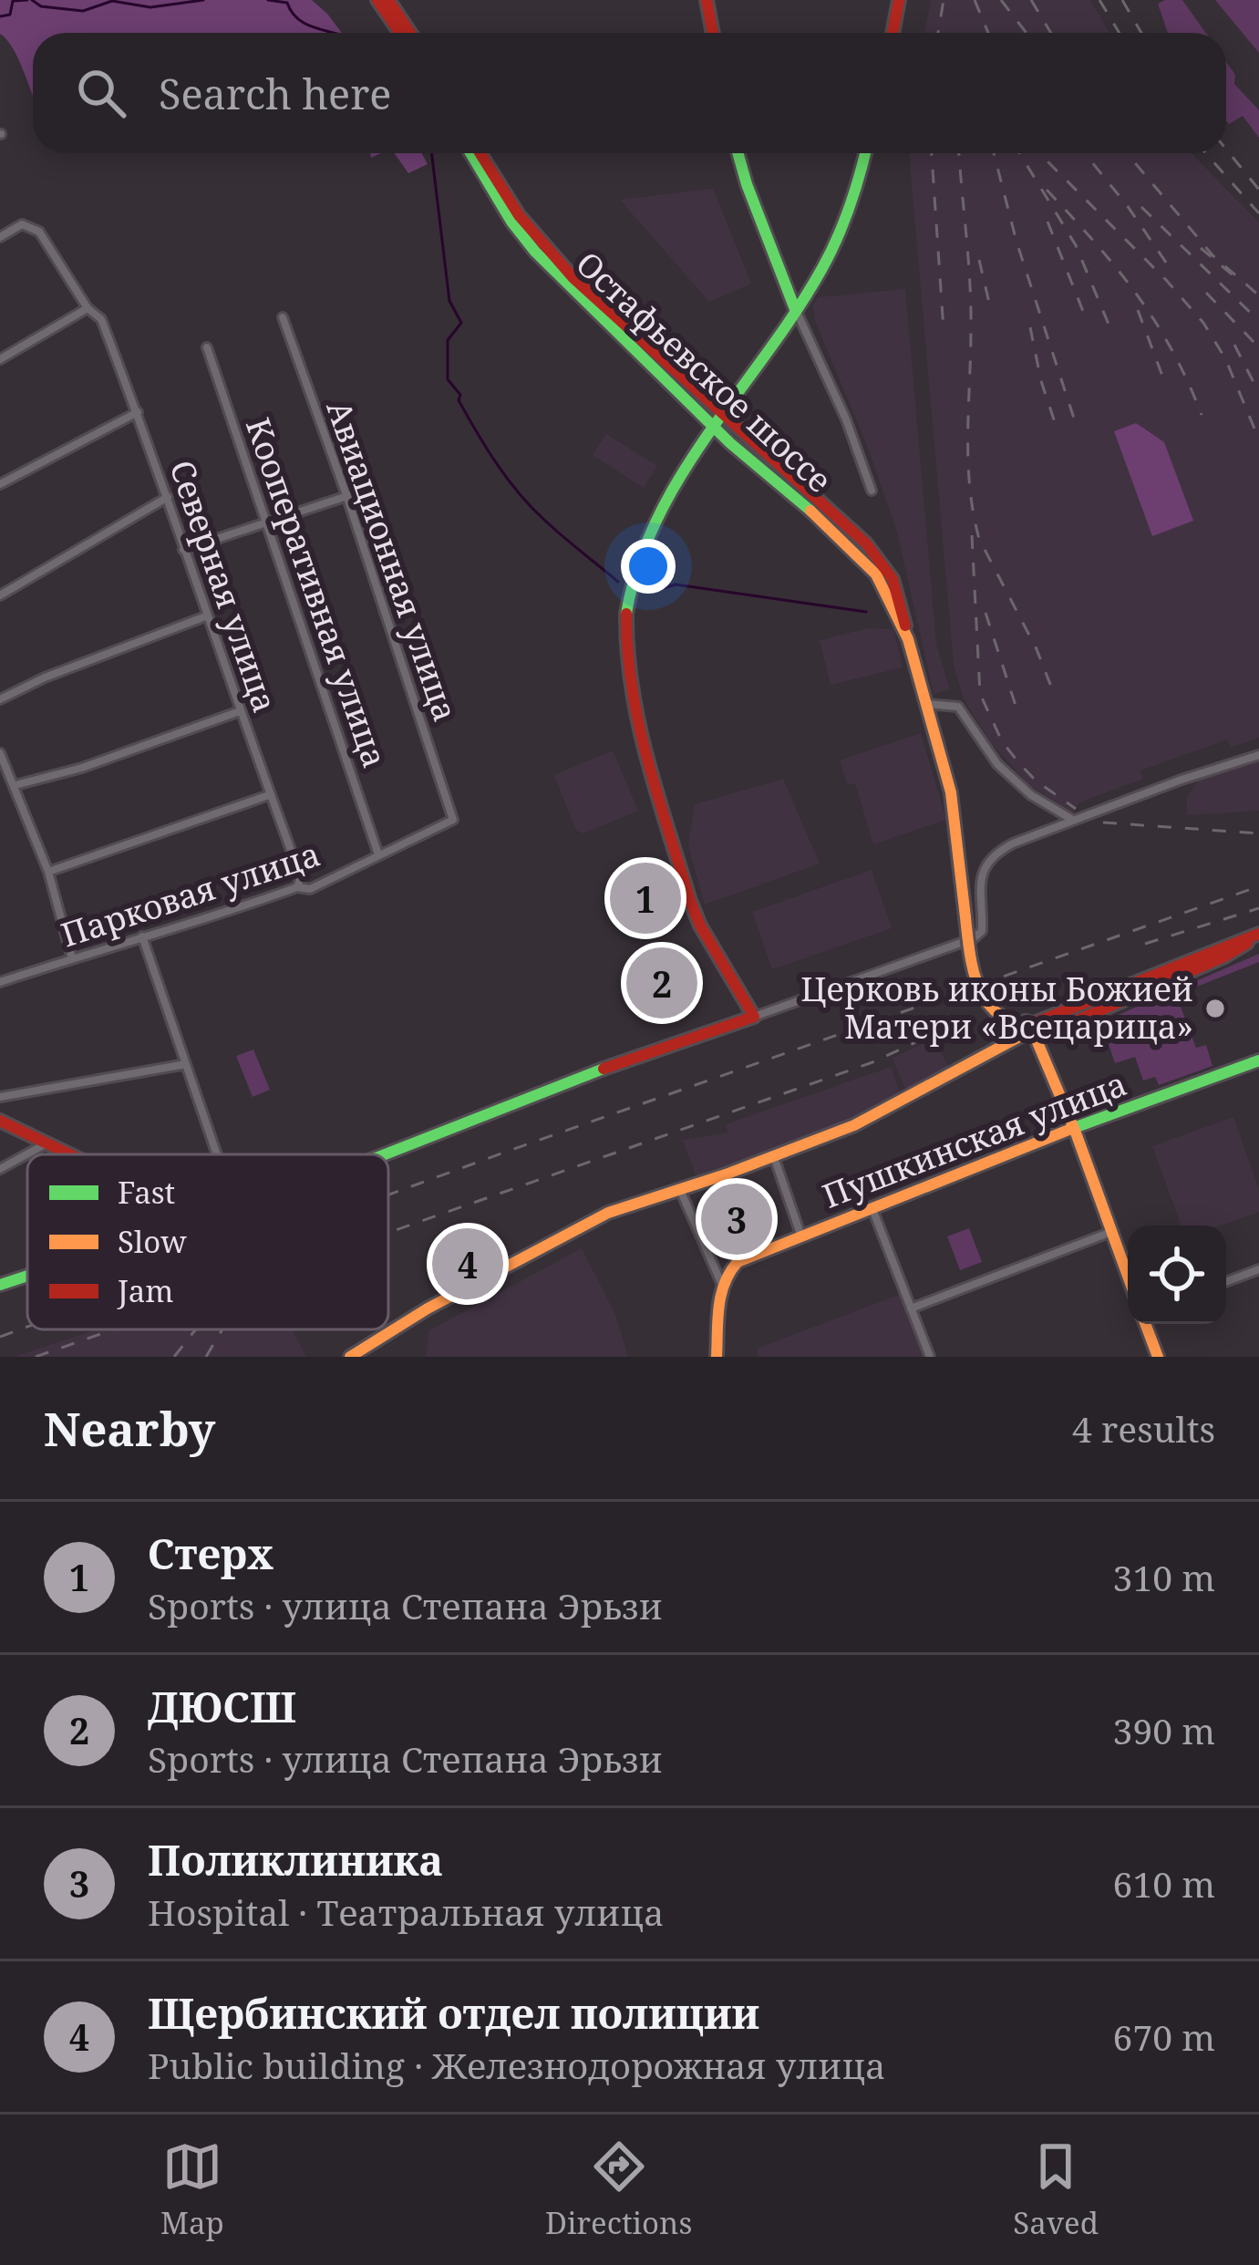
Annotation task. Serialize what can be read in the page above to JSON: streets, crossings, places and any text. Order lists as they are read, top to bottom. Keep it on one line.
{"streets":{"main road":["Остафьевское шоссе","Пушкинская улица"],"street":["Авиационная улица","Северная улица","Кооперативная улица","Парковая улица"]},"crossings":[["Авиационная улица","Парковая улица"],["Северная улица","Парковая улица"],["Кооперативная улица","Парковая улица"]],"places":["Церковь иконы Божией Матери «Всецарица»"],"legend":["Fast","Slow","Jam"],"page":{"search":"Search here","pins":["1","2","3","4"],"heading":["Nearby","4 results"],"list":[{"mark":"1","name":"Стерх","note":"Sports · улица Степана Эрьзи","value":"310 m"},{"mark":"2","name":"ДЮСШ","note":"Sports · улица Степана Эрьзи","value":"390 m"},{"mark":"3","name":"Поликлиника","note":"Hospital · Театральная улица","value":"610 m"},{"mark":"4","name":"Щербинский отдел полиции","note":"Public building · Железнодорожная улица","value":"670 m"}],"nav":["Map","Directions","Saved"]}}
